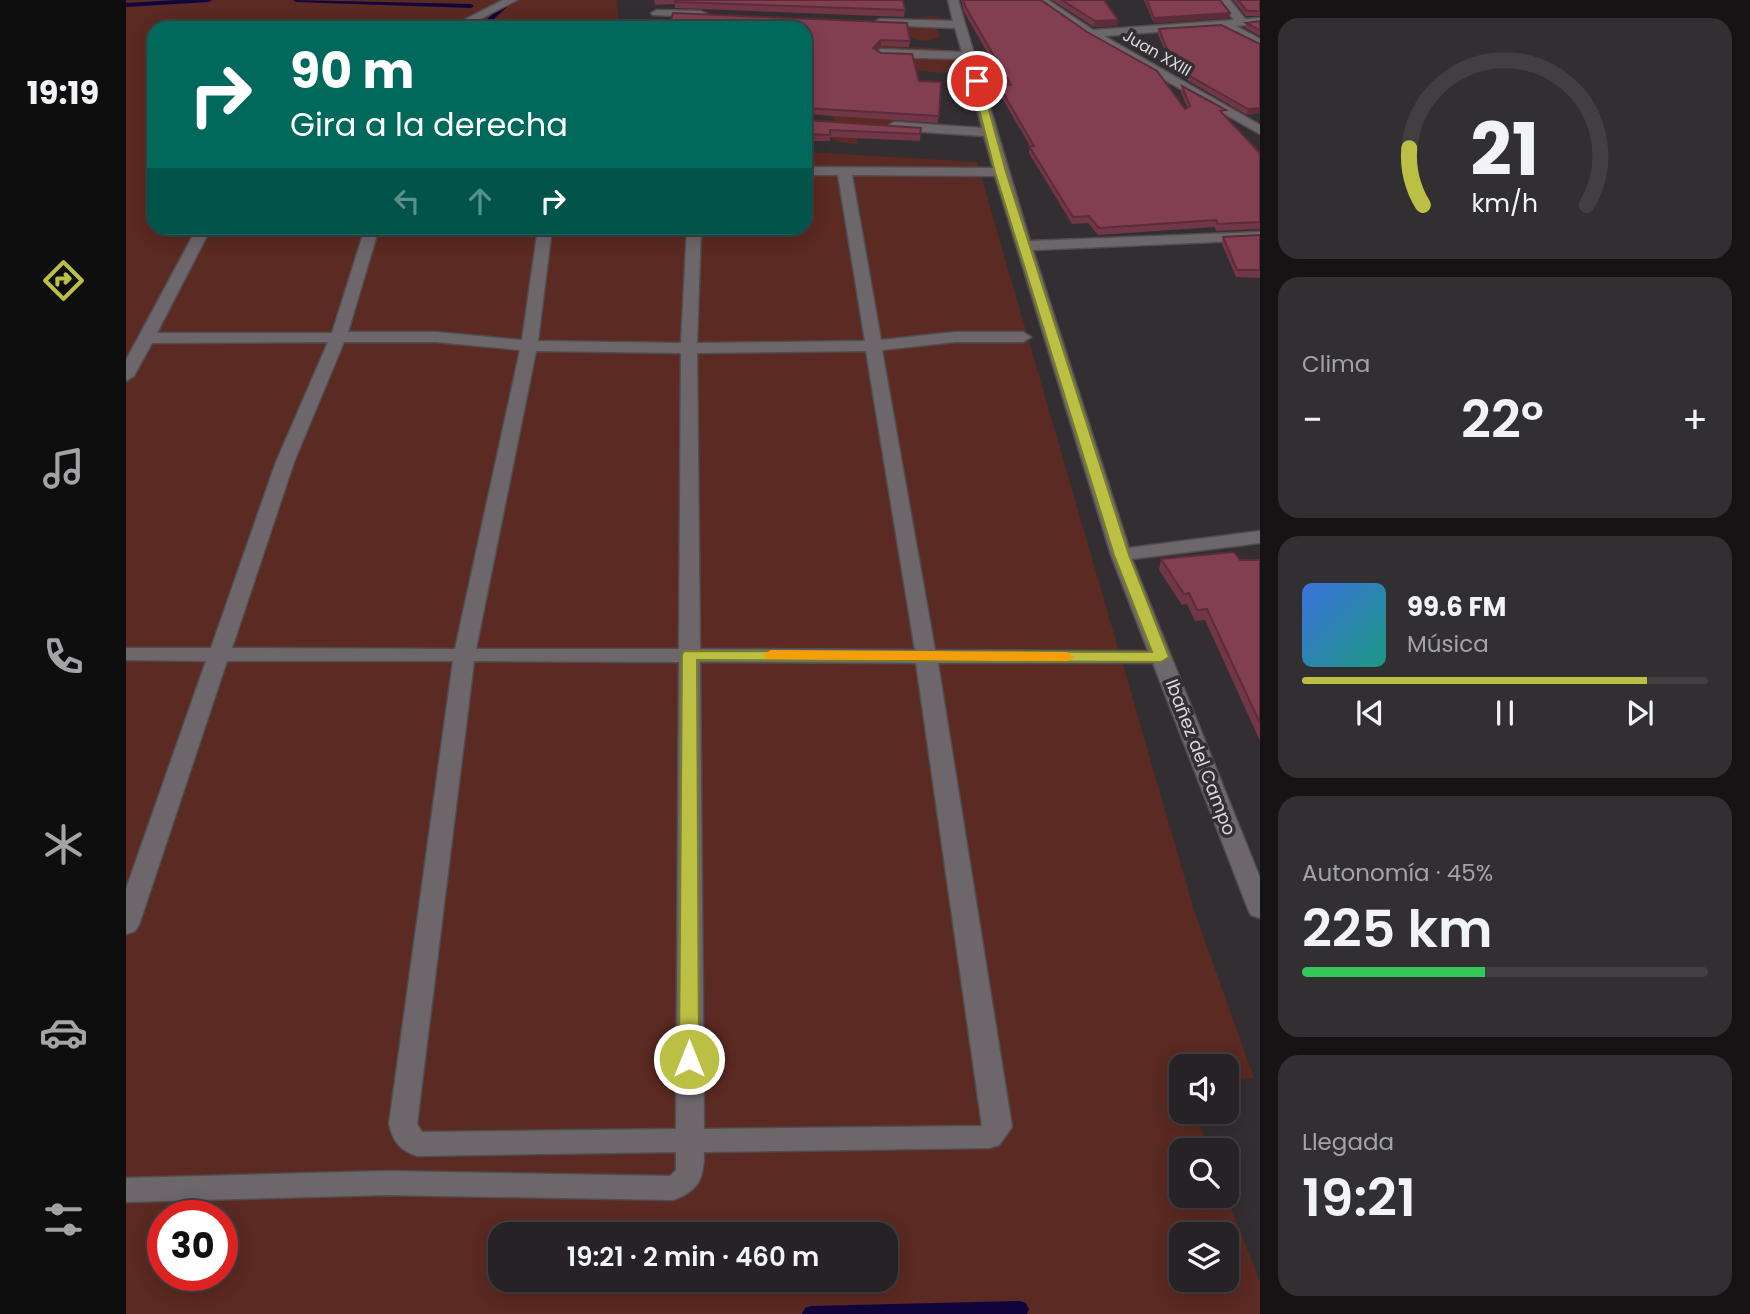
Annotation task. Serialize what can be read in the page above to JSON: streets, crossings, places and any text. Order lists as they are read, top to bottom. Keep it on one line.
{"streets":{"street":["Juan XXIII","Ibañez del Campo"]},"page":{"tabs":"19:19","turn":["90 m","Gira a la derecha"],"tile":["Clima",["Autonomía · 45%","225 km"],["Llegada","19:21"]],"heat":["−","22°","+"],"song":["99.6 FM","Música"],"limit":"30","trip":"19:21 · 2 min · 460 m","gauge":["21","km/h"]}}
